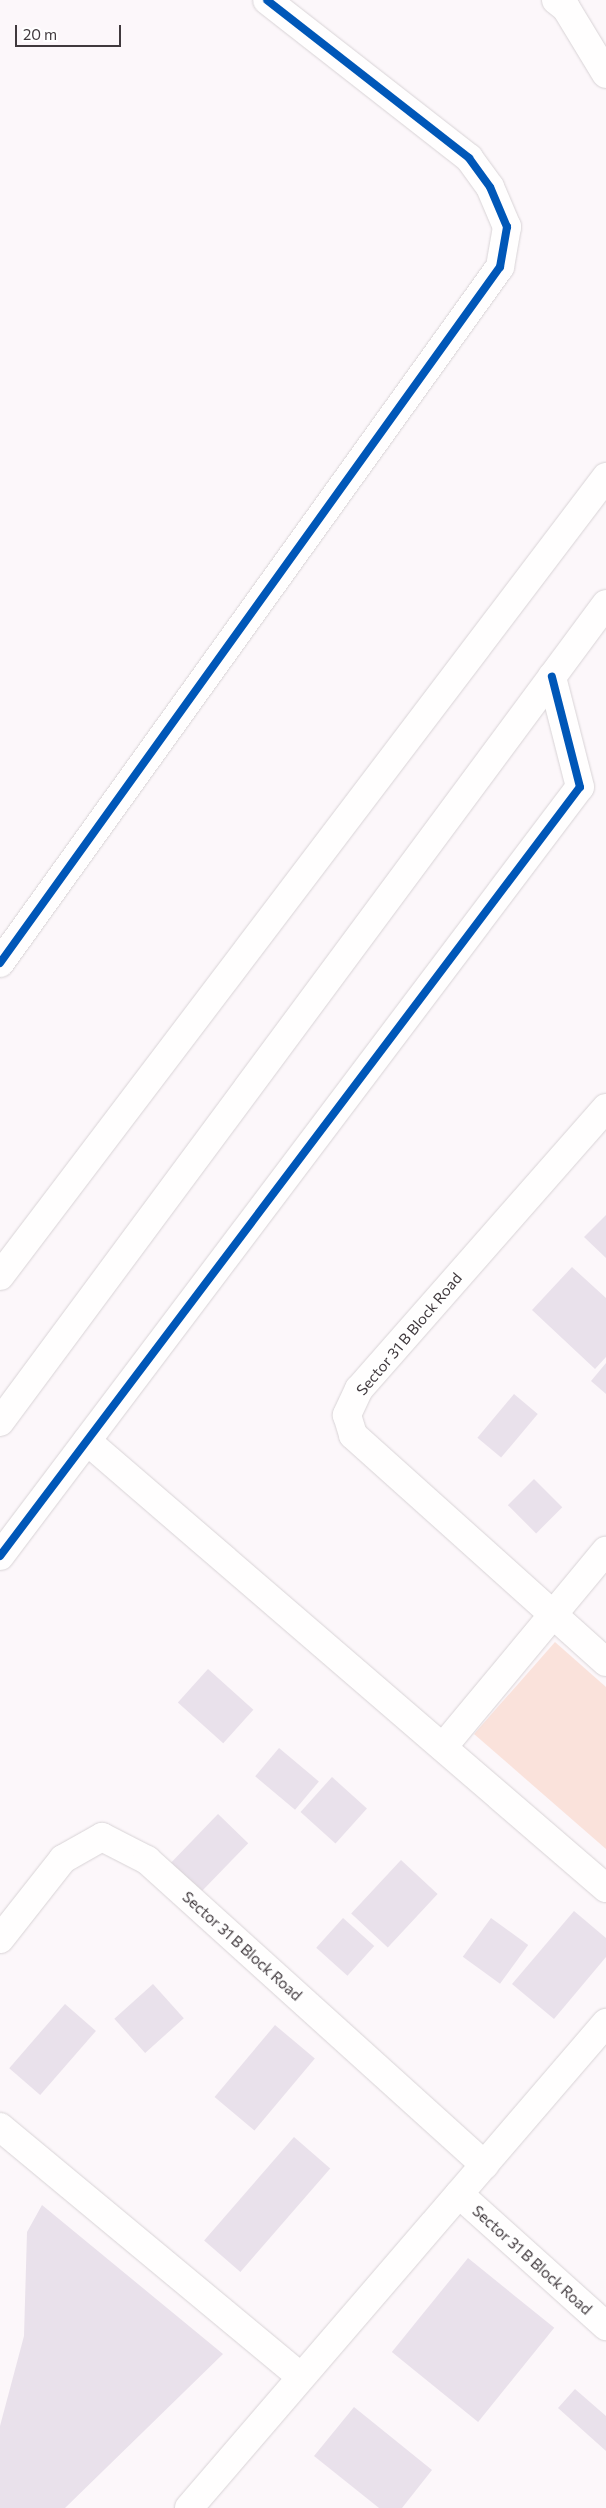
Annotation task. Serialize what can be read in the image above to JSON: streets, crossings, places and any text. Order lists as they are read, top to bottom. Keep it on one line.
{"streets":{"street":["Sector 31 B Block Road"]},"scale_bar":"20 m"}
